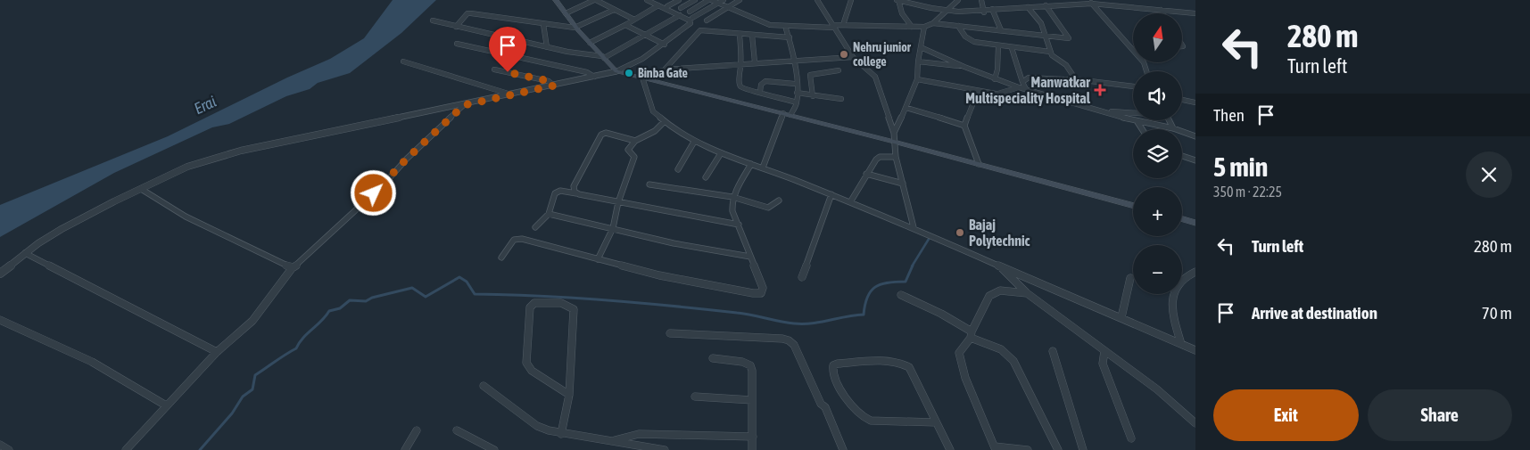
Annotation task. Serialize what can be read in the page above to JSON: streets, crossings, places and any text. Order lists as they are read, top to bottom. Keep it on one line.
{"water":["Erai"],"places":{"other":["Nehru junior college","Binba Gate","Bajaj Polytechnic"],"health":["Manwatkar Multispeciality Hospital"]},"north":"top","page":{"turn":["280 m","Turn left"],"map_buttons":["+","−"],"then":"Then","heading":["5 min","350 m · 22:25"],"list":[{"name":"Turn left","value":"280 m"},{"name":"Arrive at destination","value":"70 m"}],"buttons":["Exit","Share"]}}
